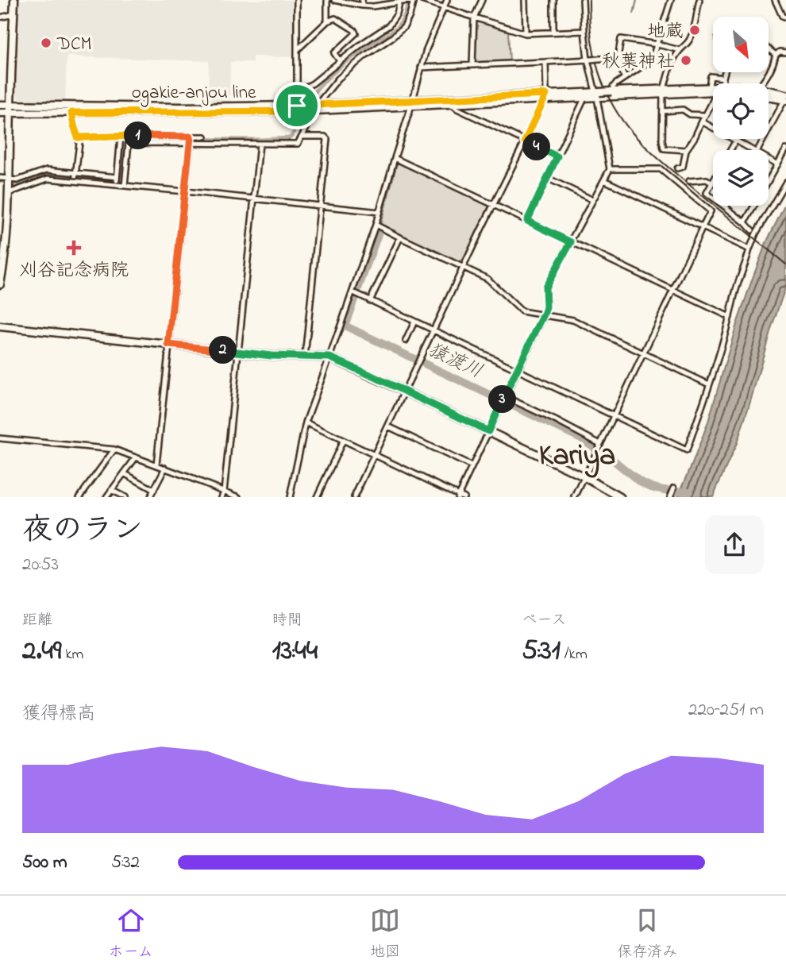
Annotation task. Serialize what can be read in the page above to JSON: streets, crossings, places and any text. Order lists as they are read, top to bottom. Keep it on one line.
{"streets":{"main road":["ogakie-anjou line"]},"districts":["Kariya"],"water":["猿渡川"],"places":{"other":["地蔵","DCM","秋葉神社"],"health":["刈谷記念病院"]},"north":"bottom right","page":{"pins":["1","4","2","3"],"heading":["夜のラン","20:53"],"stats":[["距離","2.49 km"],["時間","13:44"],["ペース","5:31 /km"]],"chart":["獲得標高","220–251 m"],"list":[{"name":"500 m","note":"5:32"}],"tabs":["ホーム","地図","保存済み"]}}
